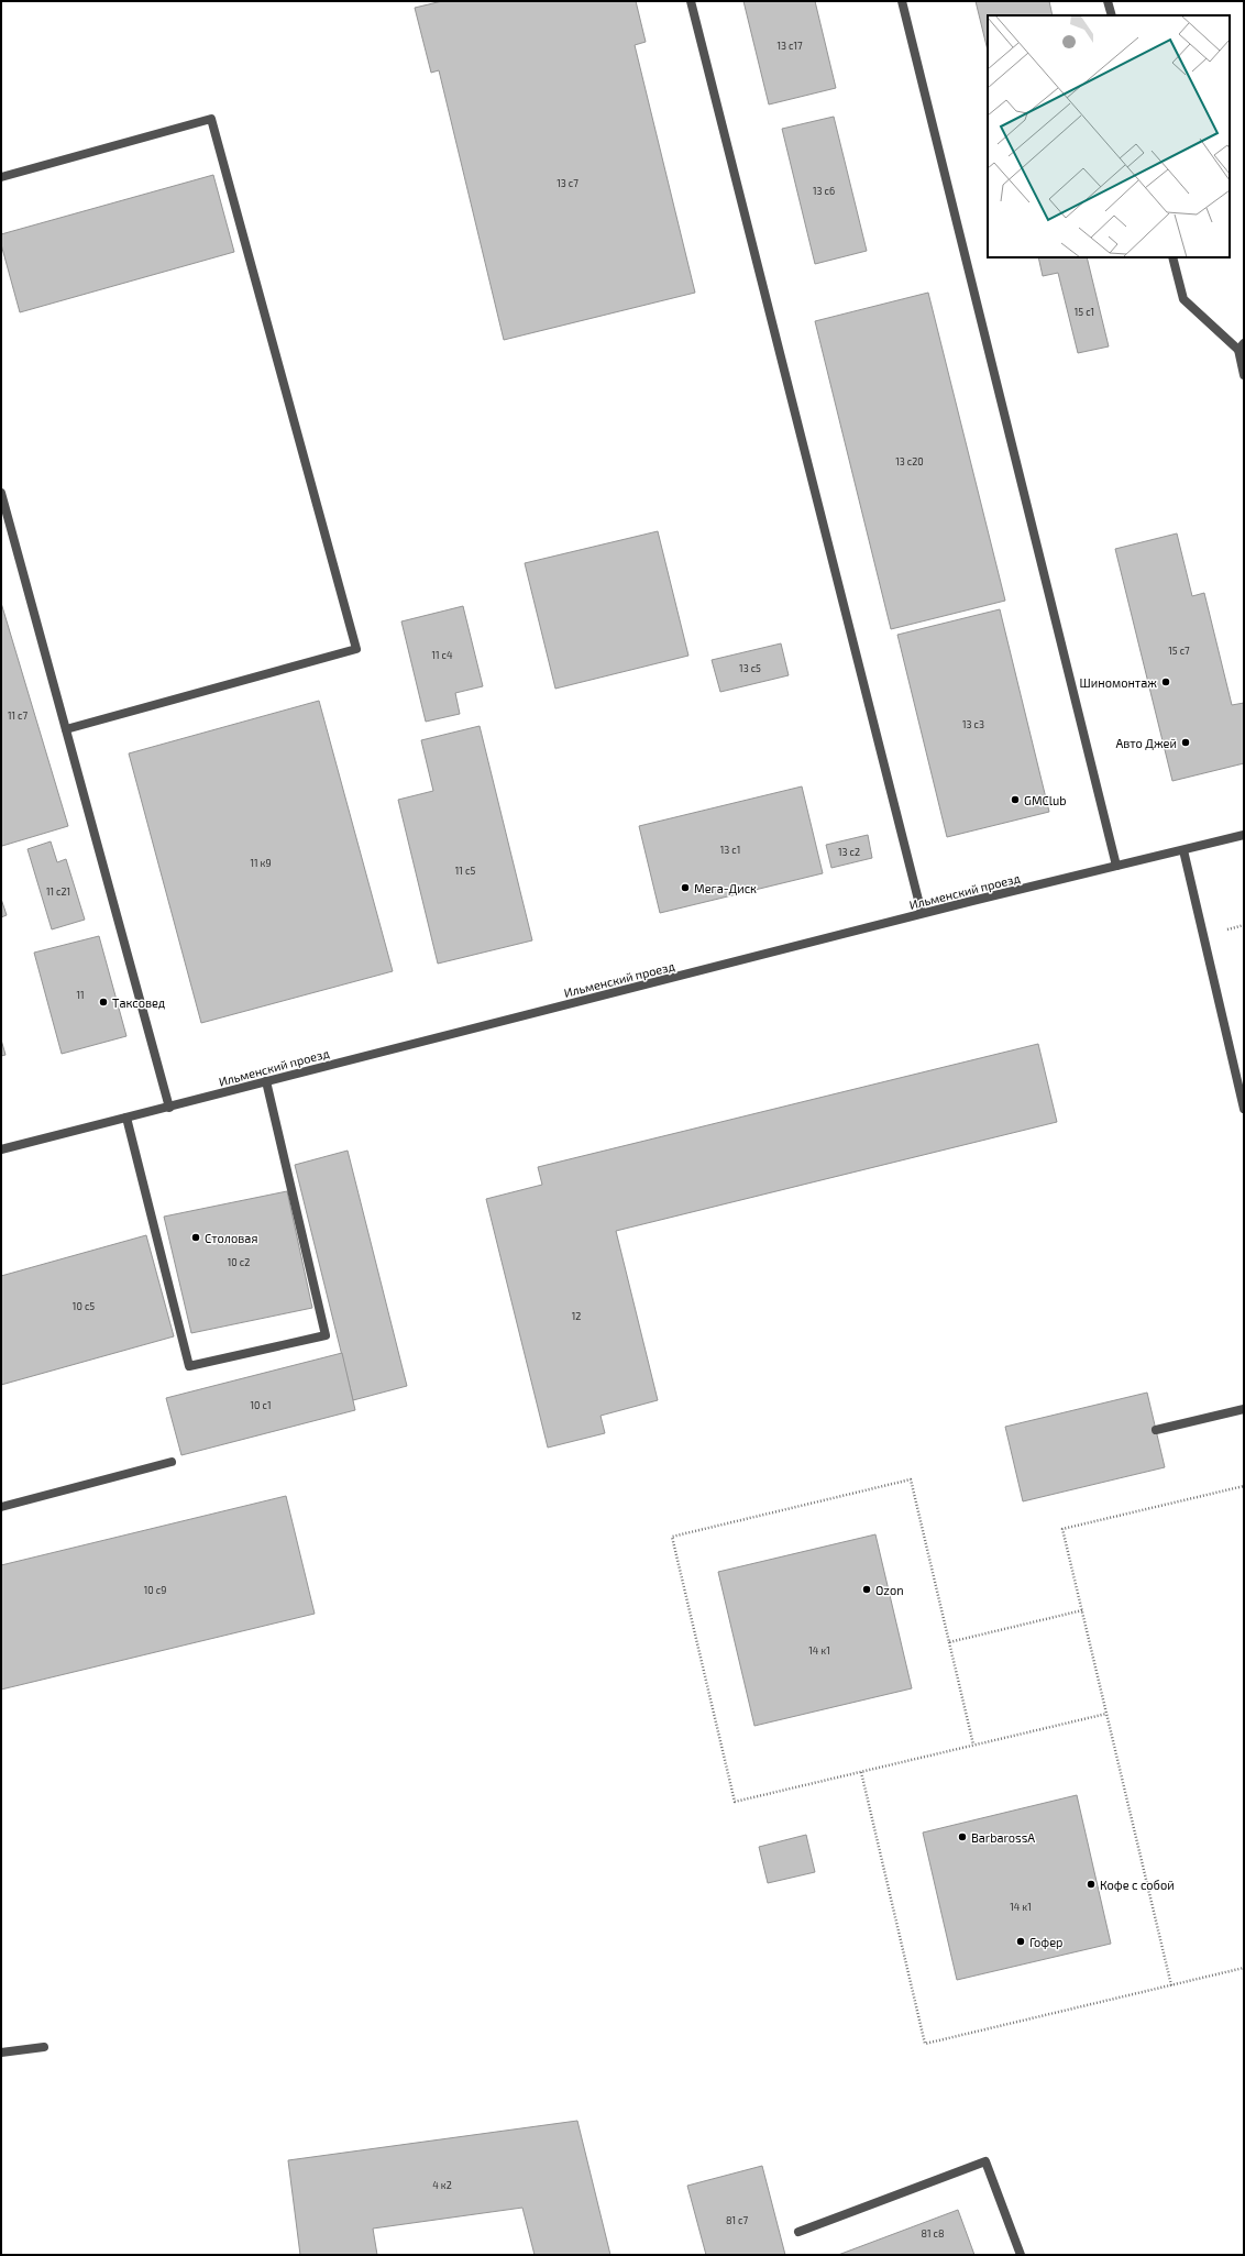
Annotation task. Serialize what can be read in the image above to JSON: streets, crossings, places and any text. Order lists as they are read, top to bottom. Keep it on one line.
{"streets":{"street":["Ильменский проезд"]},"places":["Шиномонтаж","Авто Джей","GMClub","Мега-Диск","Таксовед","Столовая","Ozon","BarbarossA","Кофе с собой","Гофер"],"house_numbers":["13 с17","13 с7","13 с6","15 с1","13 с20","15 с7","11 с4","13 с5","11 с7","13 с3","13 с1","13 с2","11 к9","11 с5","11 с21","11","10 с2","10 с5","12","10 с1","10 с9","14 к1","14 к1","4 к2","81 с7","81 с8"]}
